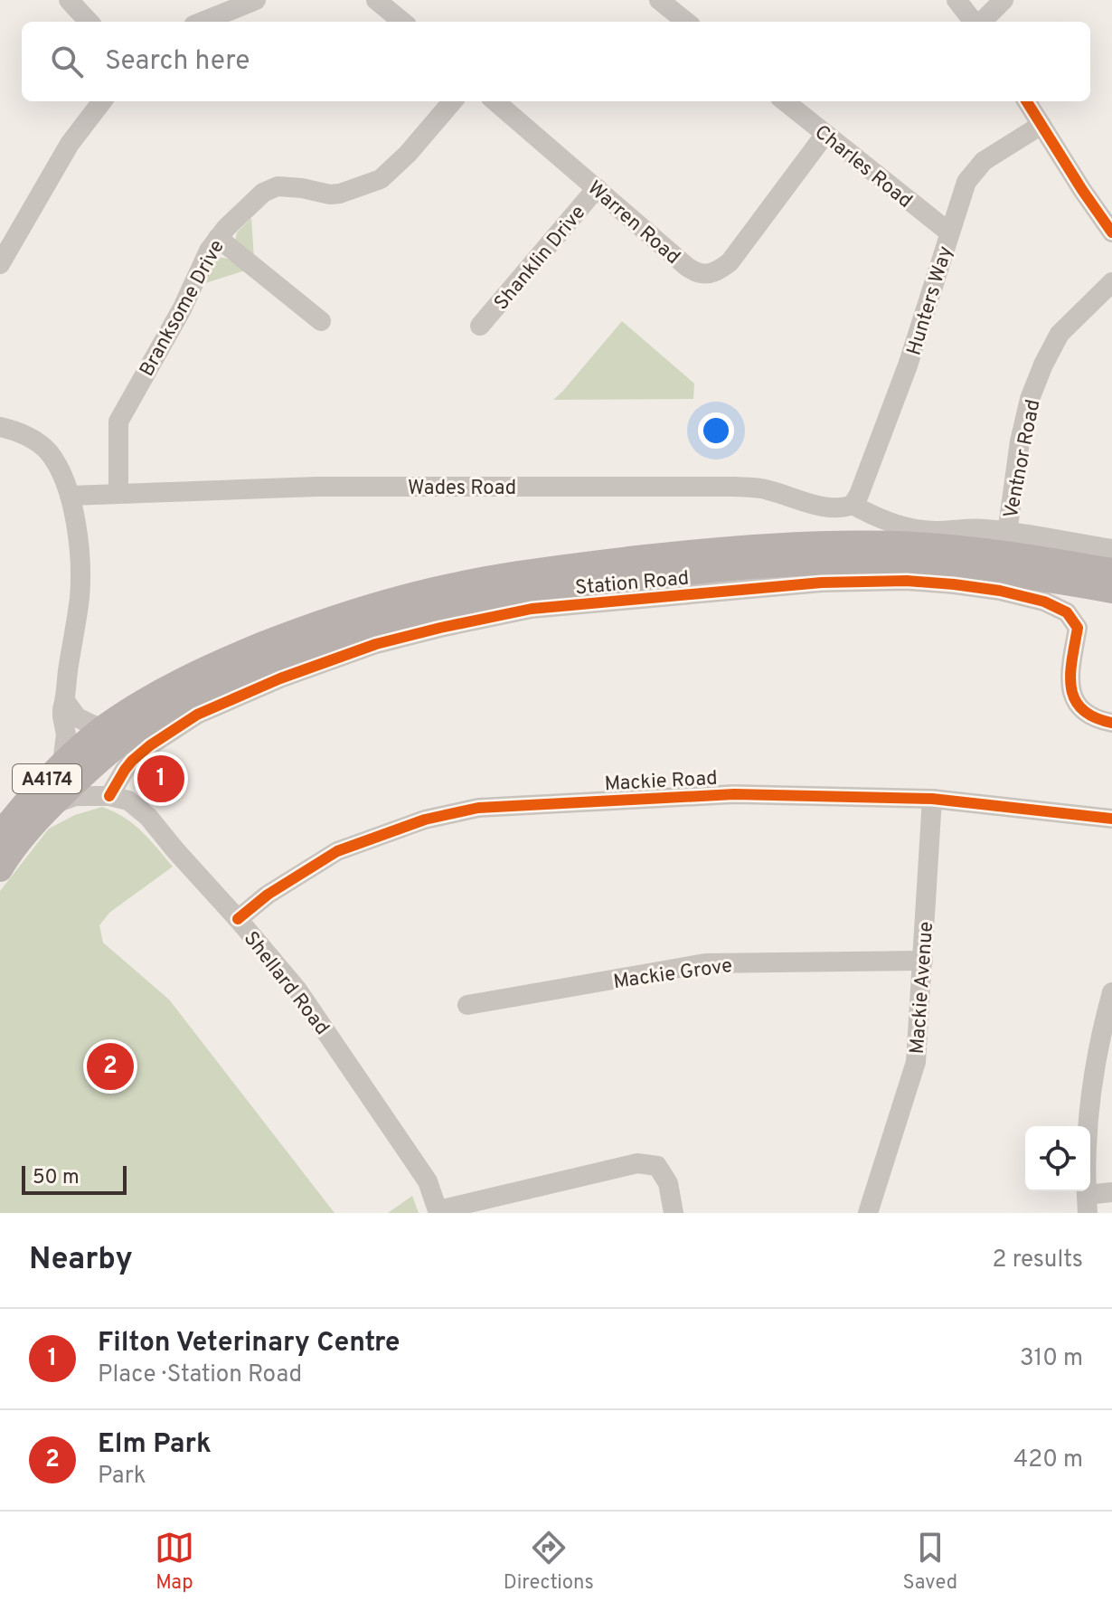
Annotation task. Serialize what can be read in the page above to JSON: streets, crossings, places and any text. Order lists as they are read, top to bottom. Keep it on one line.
{"streets":{"main road":["Station Road","A4174"],"street":["Charles Road","Warren Road","Shanklin Drive","Hunters Way","Branksome Drive","Ventnor Road","Wades Road","Mackie Road","Mackie Grove","Shellard Road","Mackie Avenue"]},"crossings":[["Charles Road","Warren Road"],["Charles Road","Hunters Way"],["Warren Road","Shanklin Drive"],["Hunters Way","Wades Road"],["Branksome Drive","Wades Road"],["Station Road","A4174"],["Station Road","Shellard Road"],["A4174","Shellard Road"],["Mackie Road","Shellard Road"],["Mackie Road","Mackie Avenue"],["Mackie Grove","Mackie Avenue"]],"scale_bar":"50 m","page":{"search":"Search here","pins":["1","2"],"scale":"50 m","heading":["Nearby","2 results"],"list":[{"mark":"1","name":"Filton Veterinary Centre","note":"Place · Station Road","value":"310 m"},{"mark":"2","name":"Elm Park","note":"Park","value":"420 m"}],"nav":["Map","Directions","Saved"]}}
